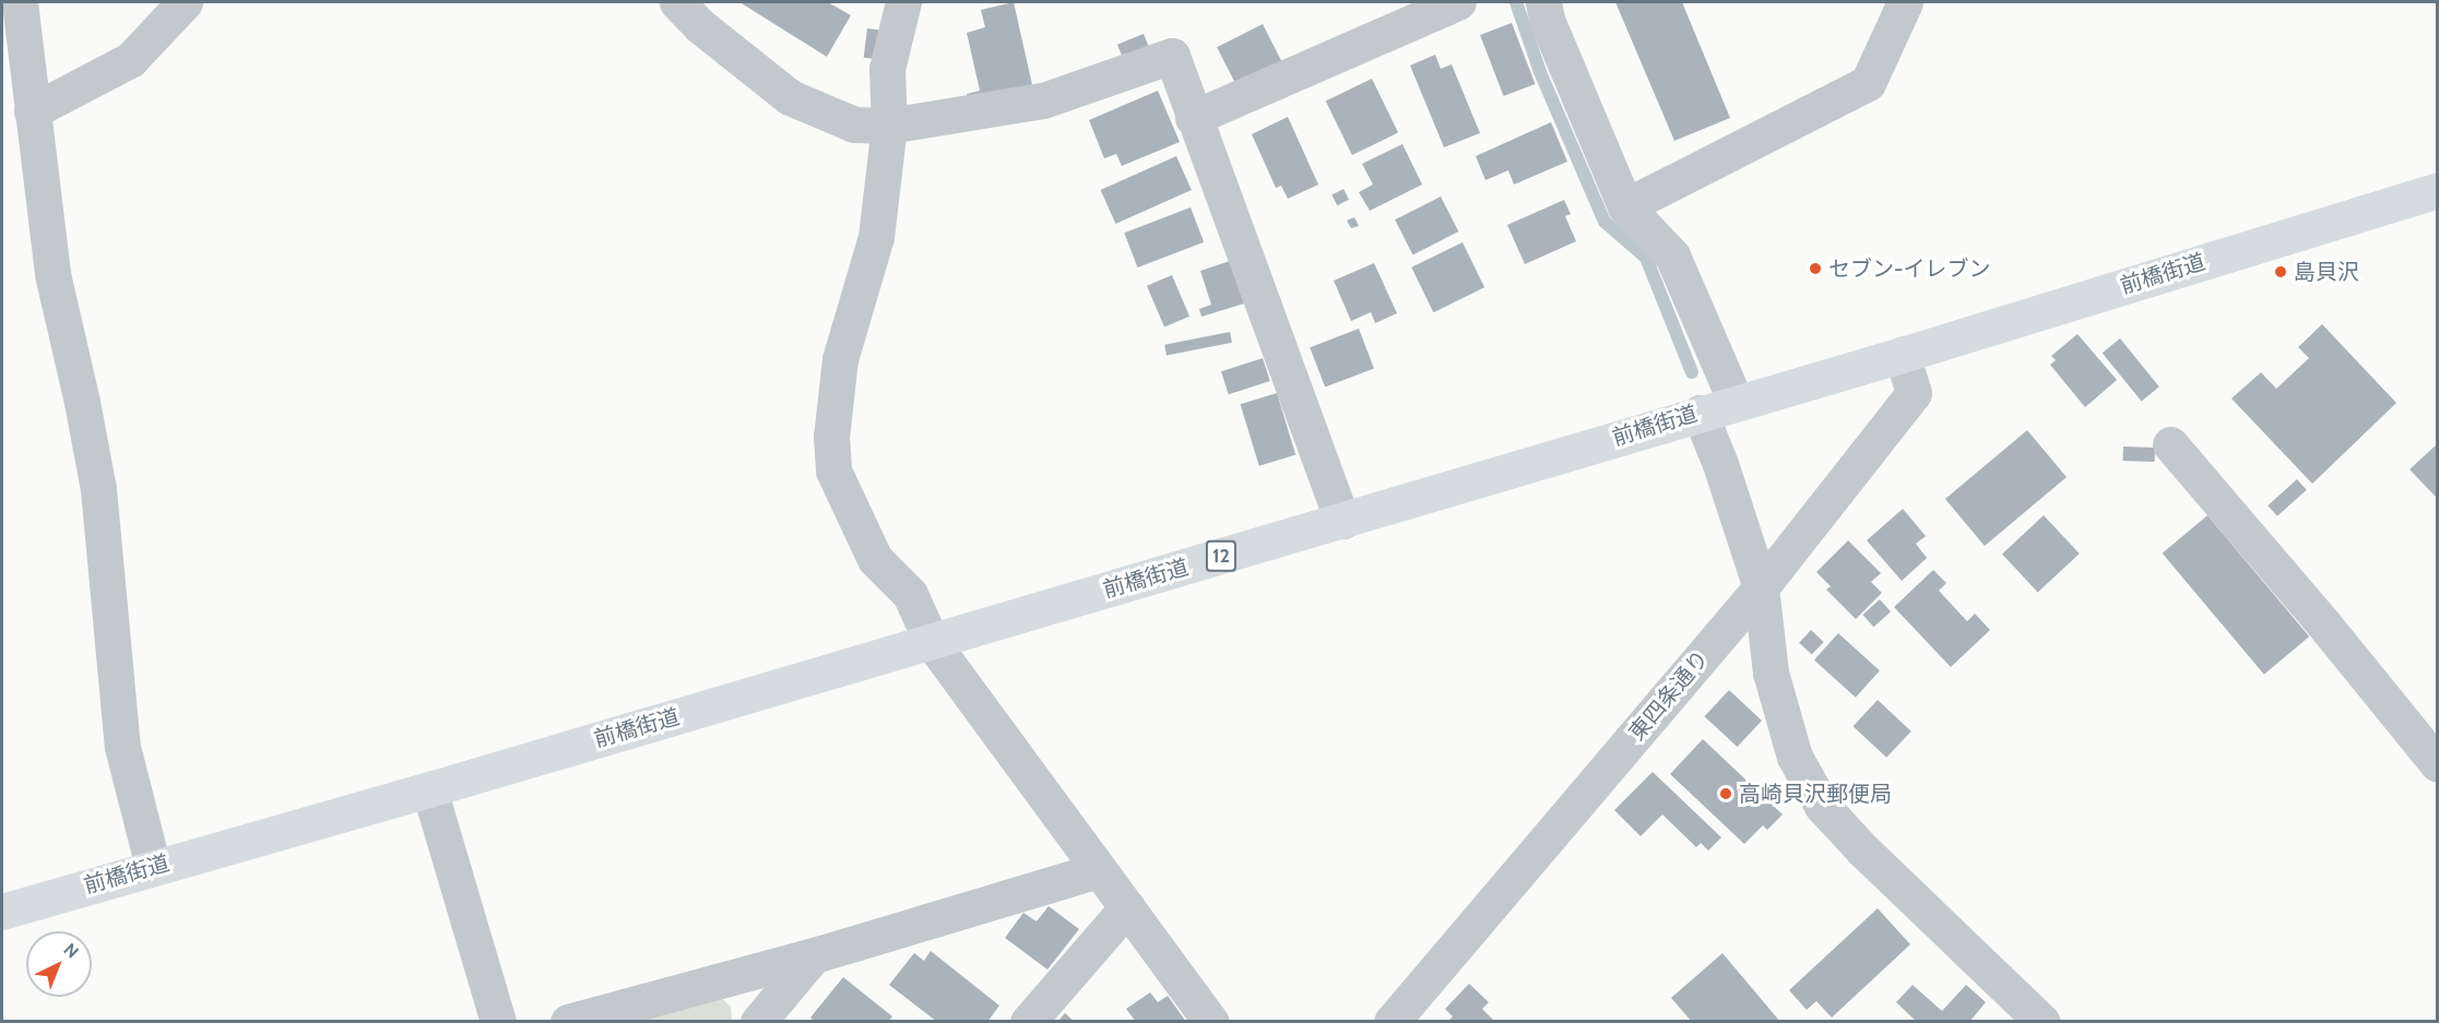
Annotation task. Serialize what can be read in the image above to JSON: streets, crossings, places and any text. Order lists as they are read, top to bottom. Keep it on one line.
{"streets":{"main road":["前橋街道","12"],"street":["東四条通り"]},"crossings":[["前橋街道","東四条通り"]],"places":["セブン-イレブン","島貝沢","高崎貝沢郵便局"],"north":"top right"}
